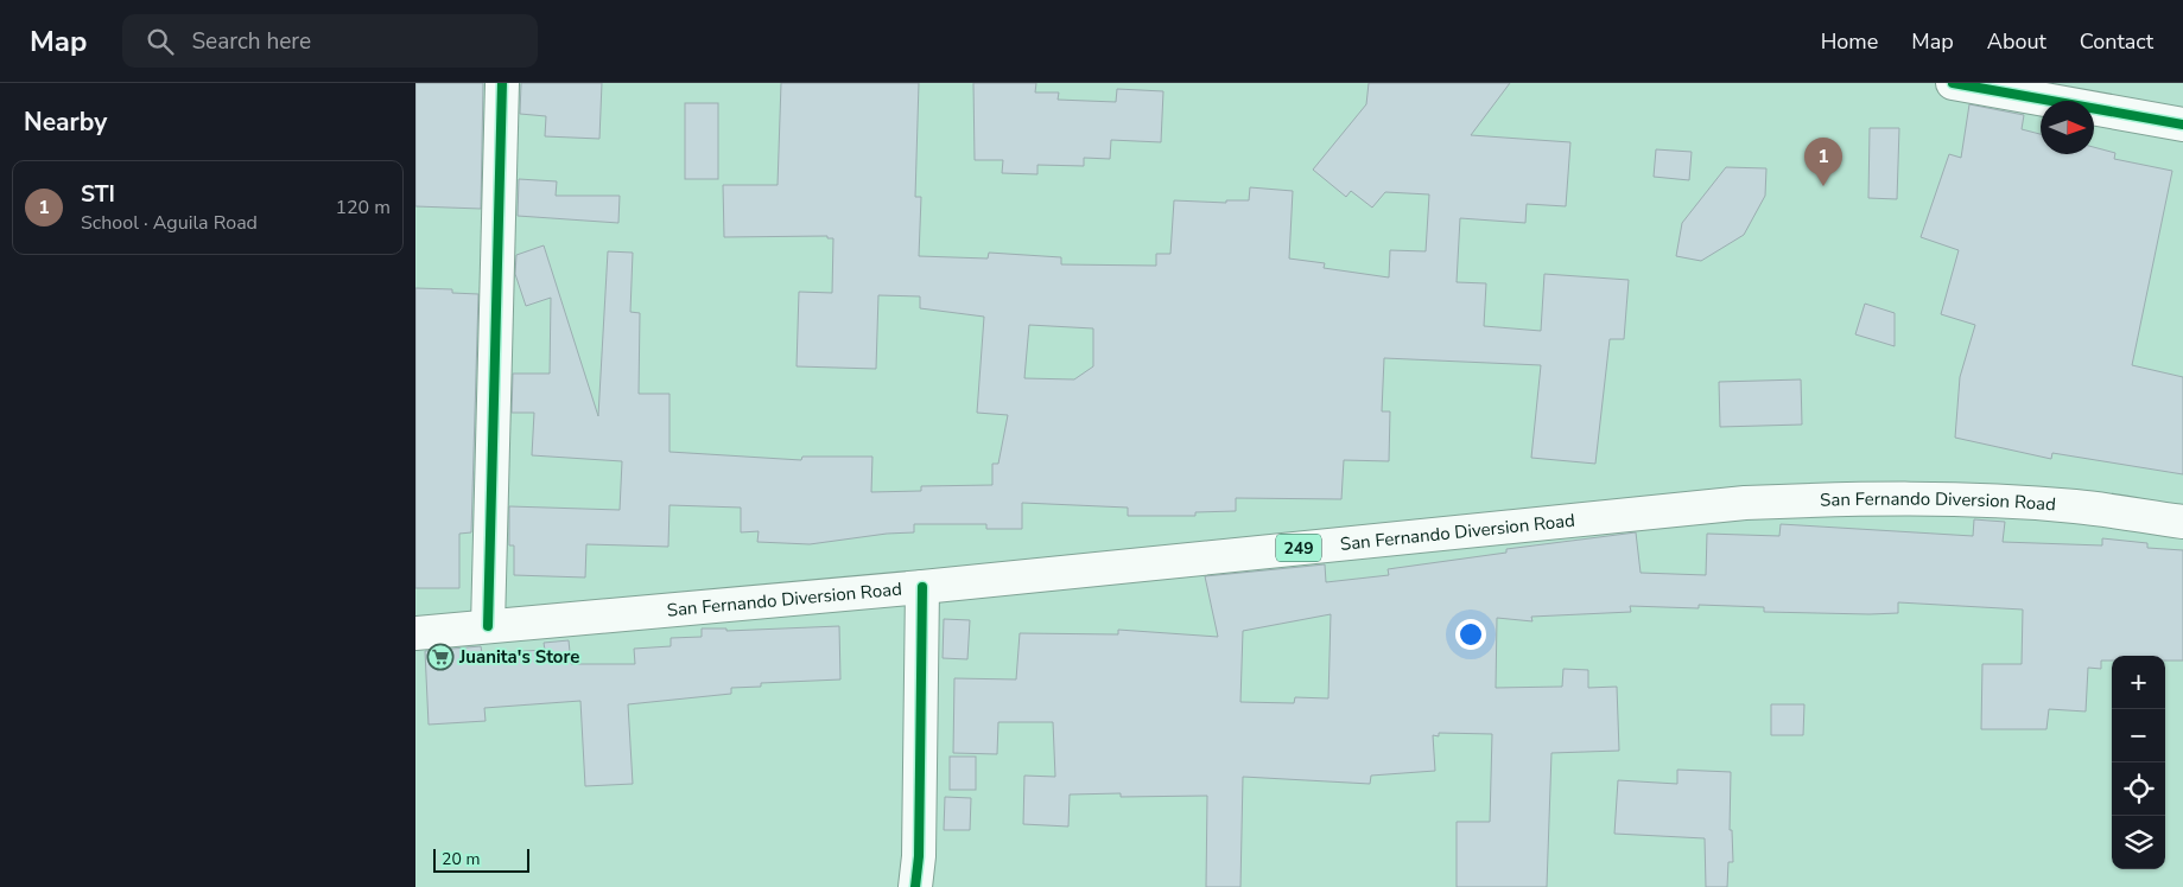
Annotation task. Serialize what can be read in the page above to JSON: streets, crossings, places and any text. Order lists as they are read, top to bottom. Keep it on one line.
{"streets":{"main road":["San Fernando Diversion Road","249"]},"places":{"supermarket":["Juanita's Store"]},"scale_bar":"20 m","north":"right","page":{"header":"Map","search":"Search here","nav":["Home","Map","About","Contact"],"heading":"Nearby","pins":"1","list":[{"mark":"1","name":"STI","note":"School · Aguila Road","value":"120 m"}],"map_buttons":["+","−"],"scale":"20 m"}}
